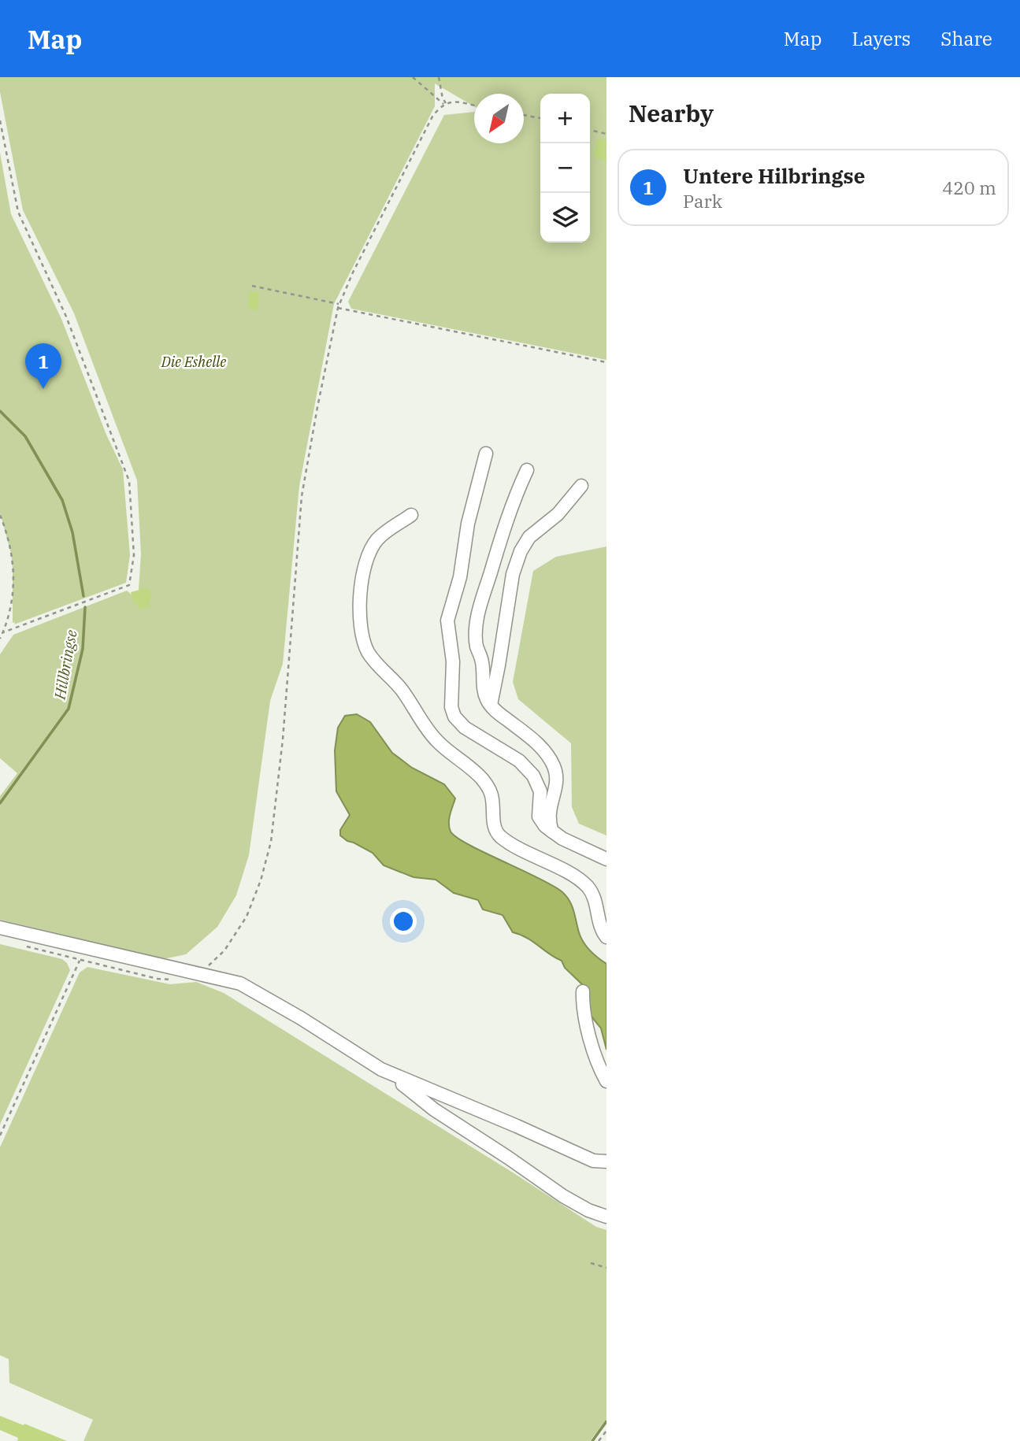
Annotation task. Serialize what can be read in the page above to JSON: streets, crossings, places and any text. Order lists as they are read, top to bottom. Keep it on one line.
{"water":["Hillbringse"],"parks":["Die Eshelle"],"north":"bottom left","page":{"header":"Map","nav":["Map","Layers","Share"],"heading":"Nearby","map_buttons":["+","−"],"list":[{"mark":"1","name":"Untere Hilbringse","note":"Park","value":"420 m"}],"pins":"1"}}
